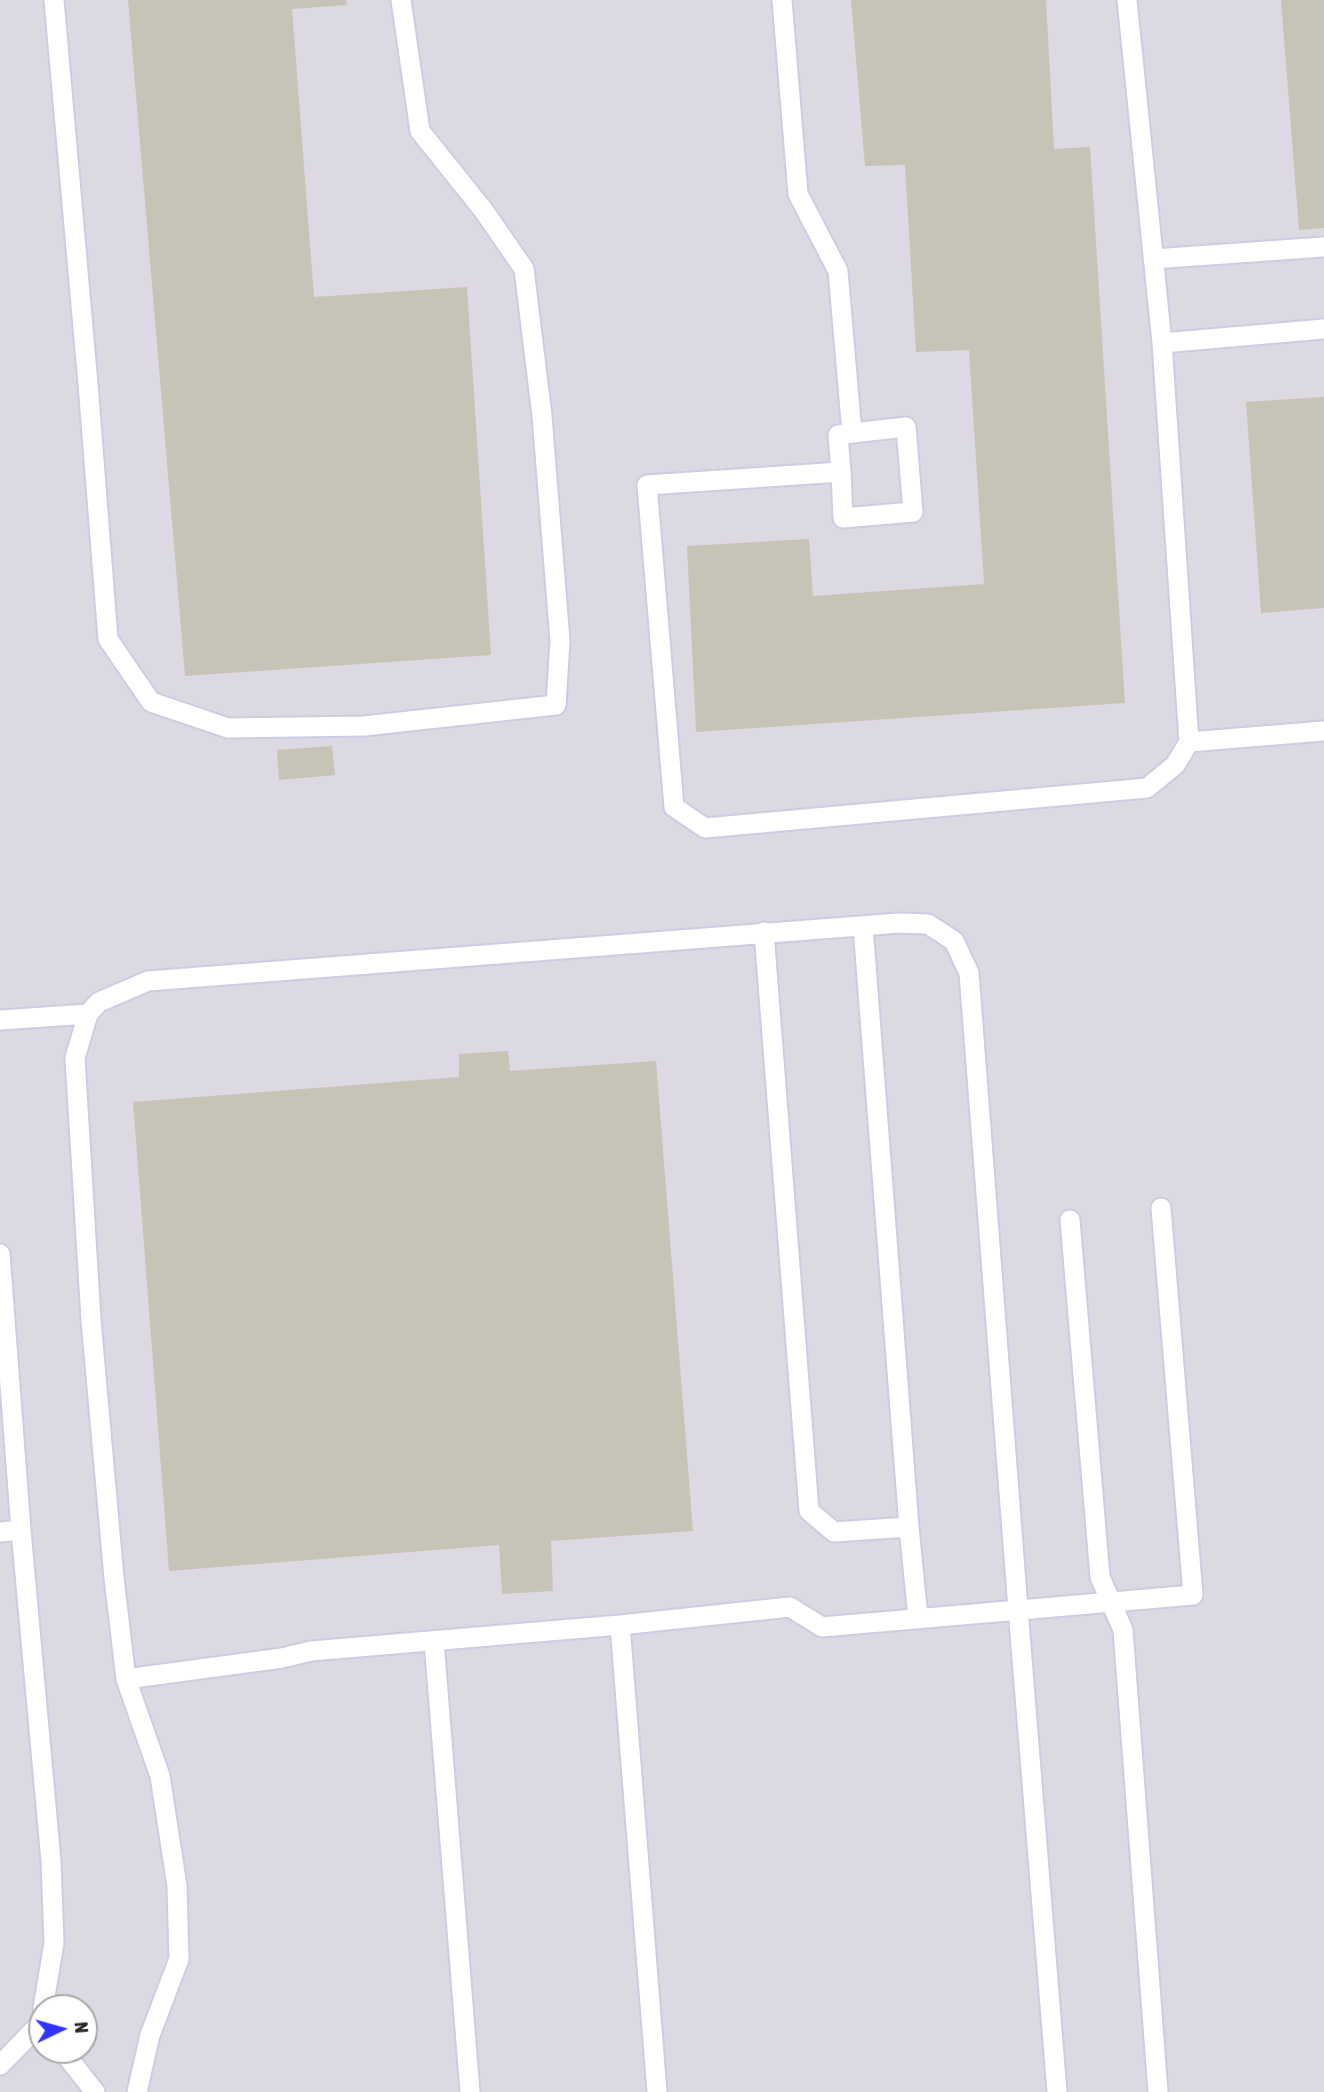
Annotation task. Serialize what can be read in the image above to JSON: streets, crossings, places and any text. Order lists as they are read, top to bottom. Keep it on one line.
{"north":"right"}
